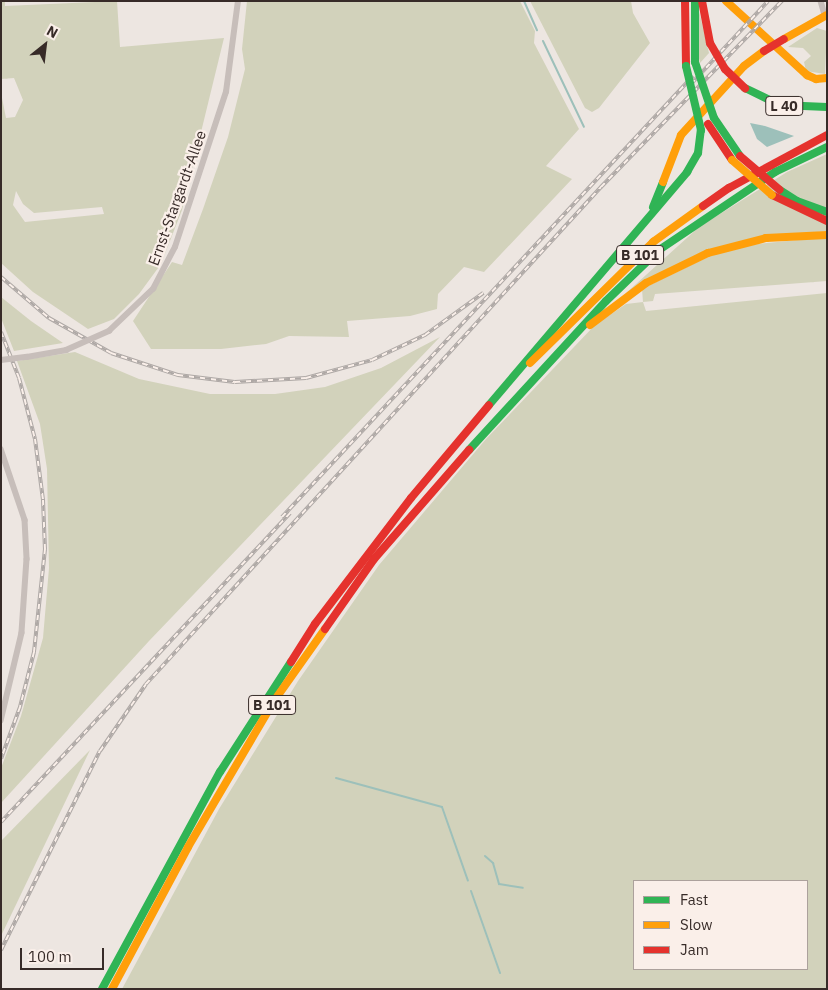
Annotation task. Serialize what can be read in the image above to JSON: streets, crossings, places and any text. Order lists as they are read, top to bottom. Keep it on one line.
{"streets":{"main road":["L 40","B 101"],"street":["Ernst-Stargardt-Allee"]},"legend":["Fast","Slow","Jam"],"scale_bar":"100 m","north":"top right"}
